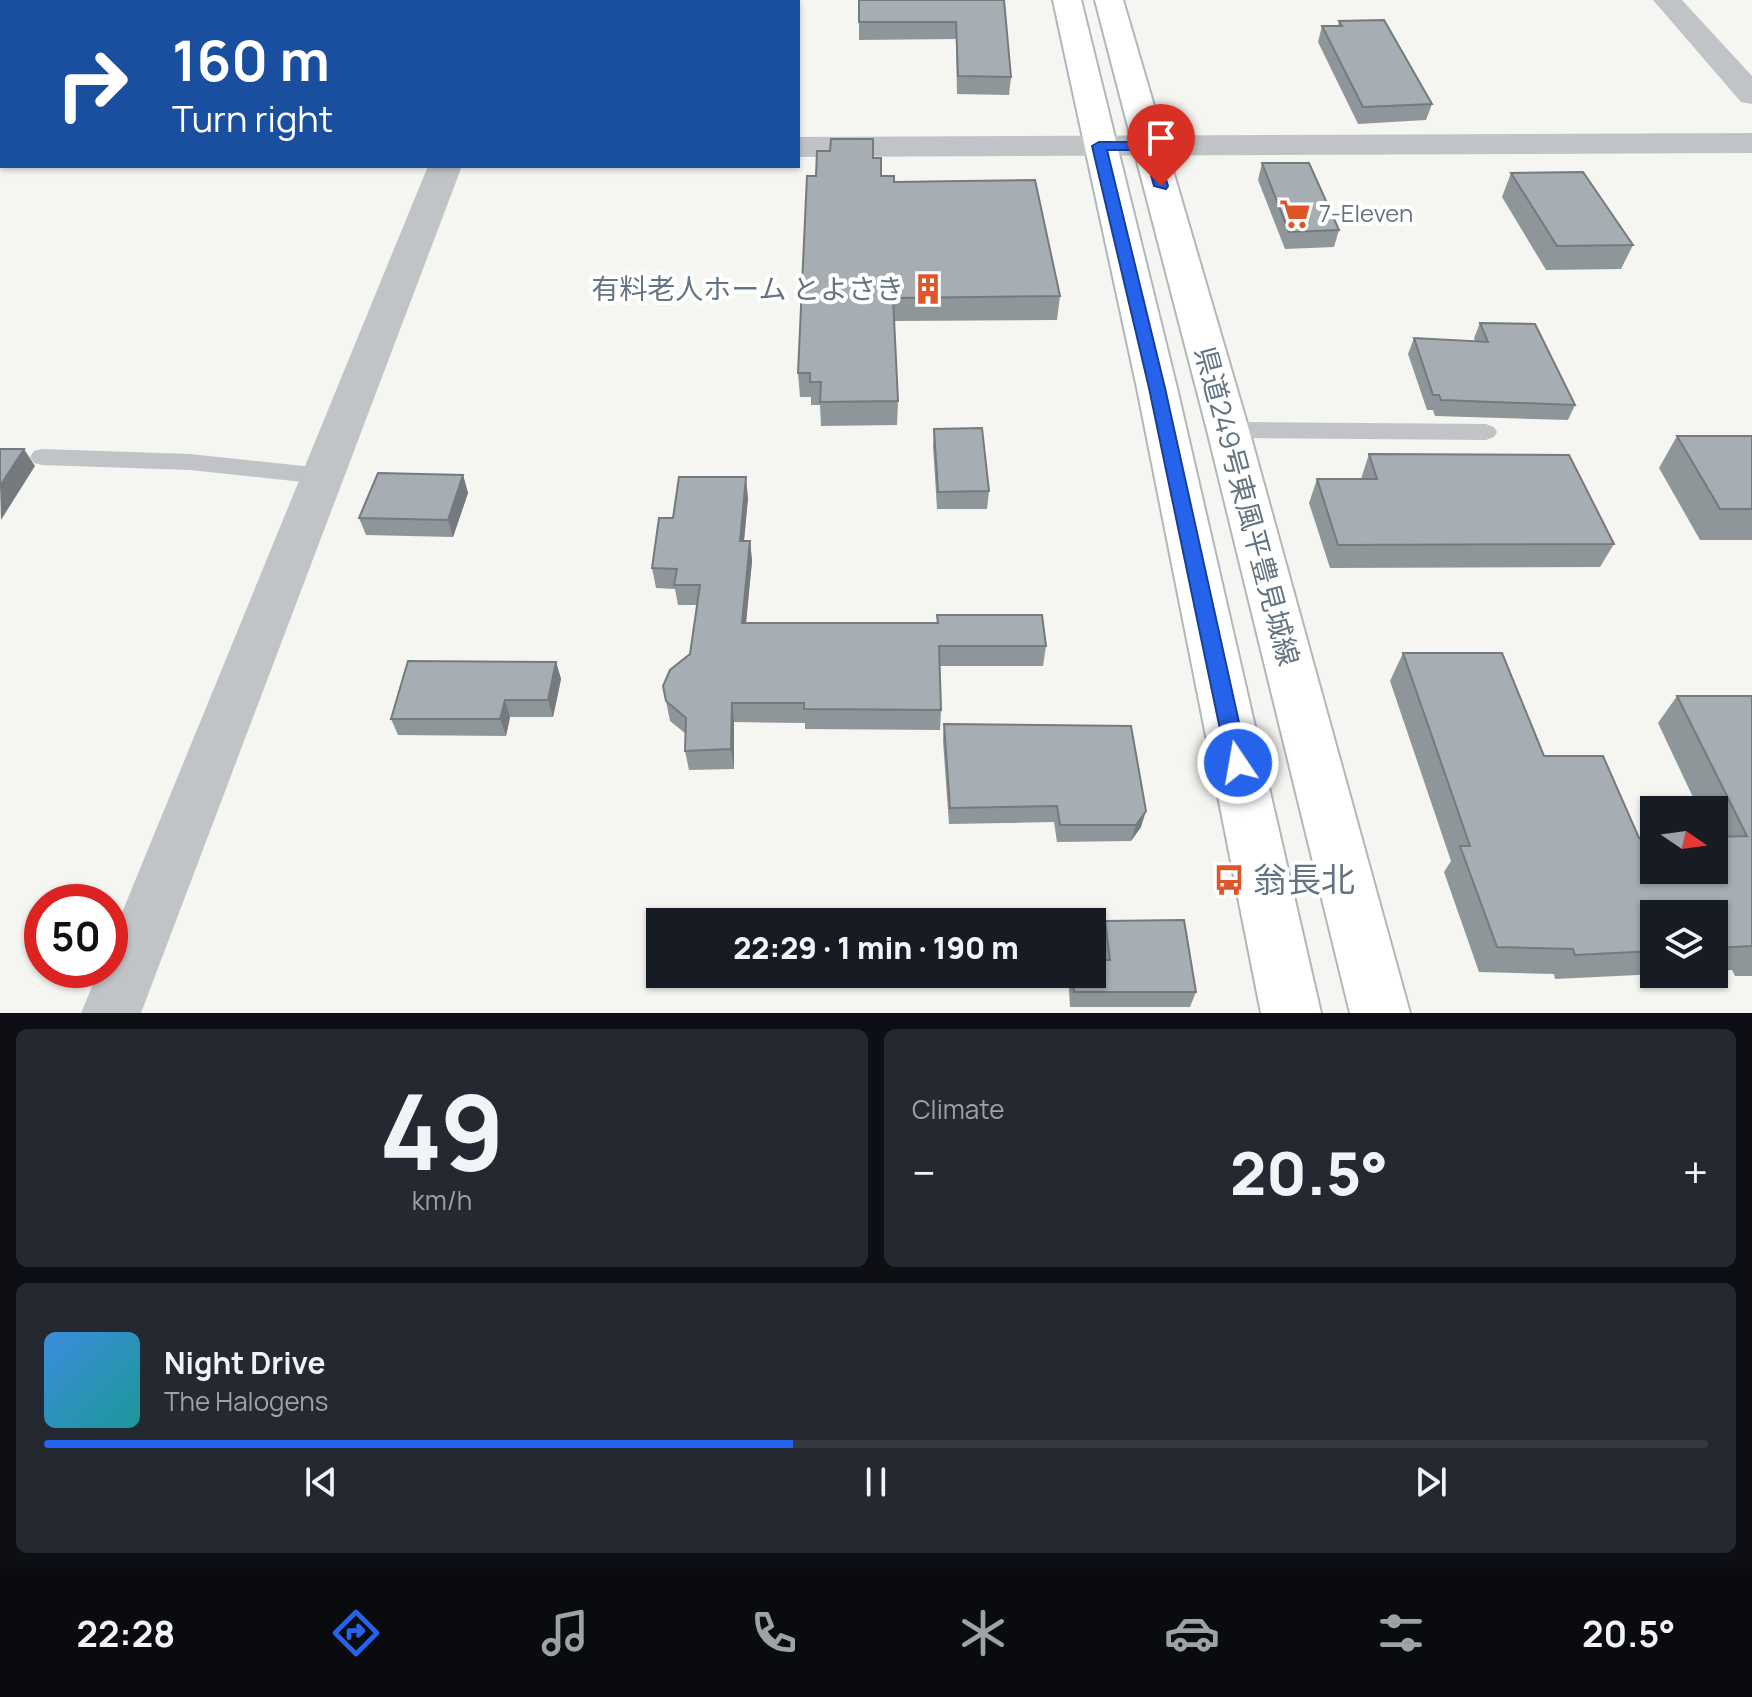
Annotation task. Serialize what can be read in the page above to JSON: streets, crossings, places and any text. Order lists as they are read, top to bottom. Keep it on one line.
{"streets":{"main road":["県道249号東風平豊見城線"]},"places":{"supermarket":["7-Eleven"],"building":["有料老人ホーム とよさき"],"bus stop":["翁長北"]},"north":"right","page":{"turn":["160 m","Turn right"],"limit":"50","trip":"22:29 · 1 min · 190 m","tile":[["49","km/h"],"Climate"],"heat":["−","20.5°","+"],"song":["Night Drive","The Halogens"],"tabs":["22:28","20.5°"]}}
